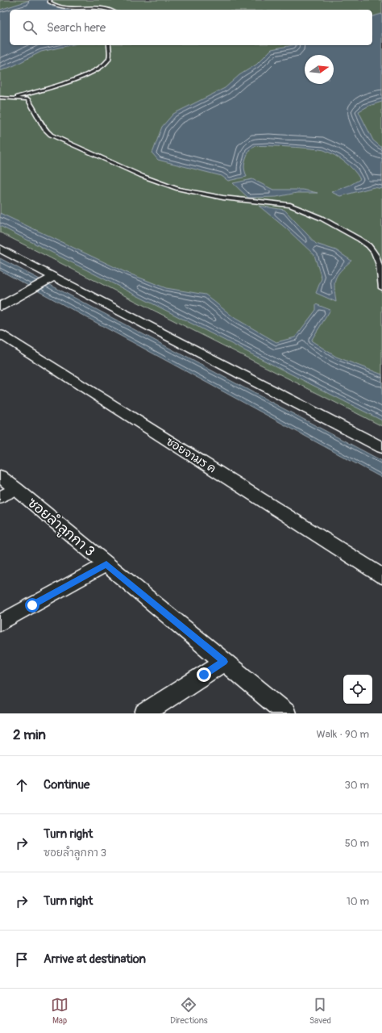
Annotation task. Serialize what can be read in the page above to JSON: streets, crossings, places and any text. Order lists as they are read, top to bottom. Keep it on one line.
{"streets":{"street":["ซอยจามร ค","ซอยลำลูกกา 3"]},"north":"right","page":{"search":"Search here","heading":["2 min","Walk · 90 m"],"list":[["Continue","30 m"],["Turn right","ซอยลำลูกกา 3","50 m"],["Turn right","10 m"],"Arrive at destination"],"nav":["Map","Directions","Saved"]}}
